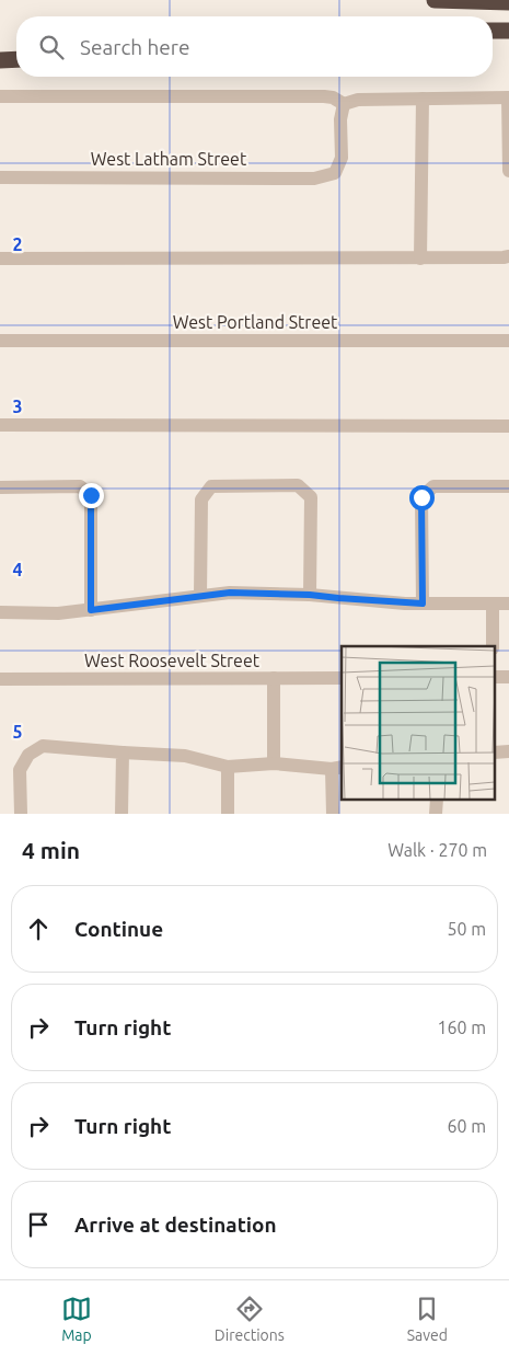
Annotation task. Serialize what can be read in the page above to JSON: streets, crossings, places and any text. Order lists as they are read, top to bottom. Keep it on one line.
{"streets":{"street":["West Latham Street","West Portland Street","West Roosevelt Street"]},"page":{"search":"Search here","heading":["4 min","Walk · 270 m"],"list":[["Continue","50 m"],["Turn right","160 m"],["Turn right","60 m"],"Arrive at destination"],"nav":["Map","Directions","Saved"]},"grid":{"rows":["2","3","4","5"]}}
